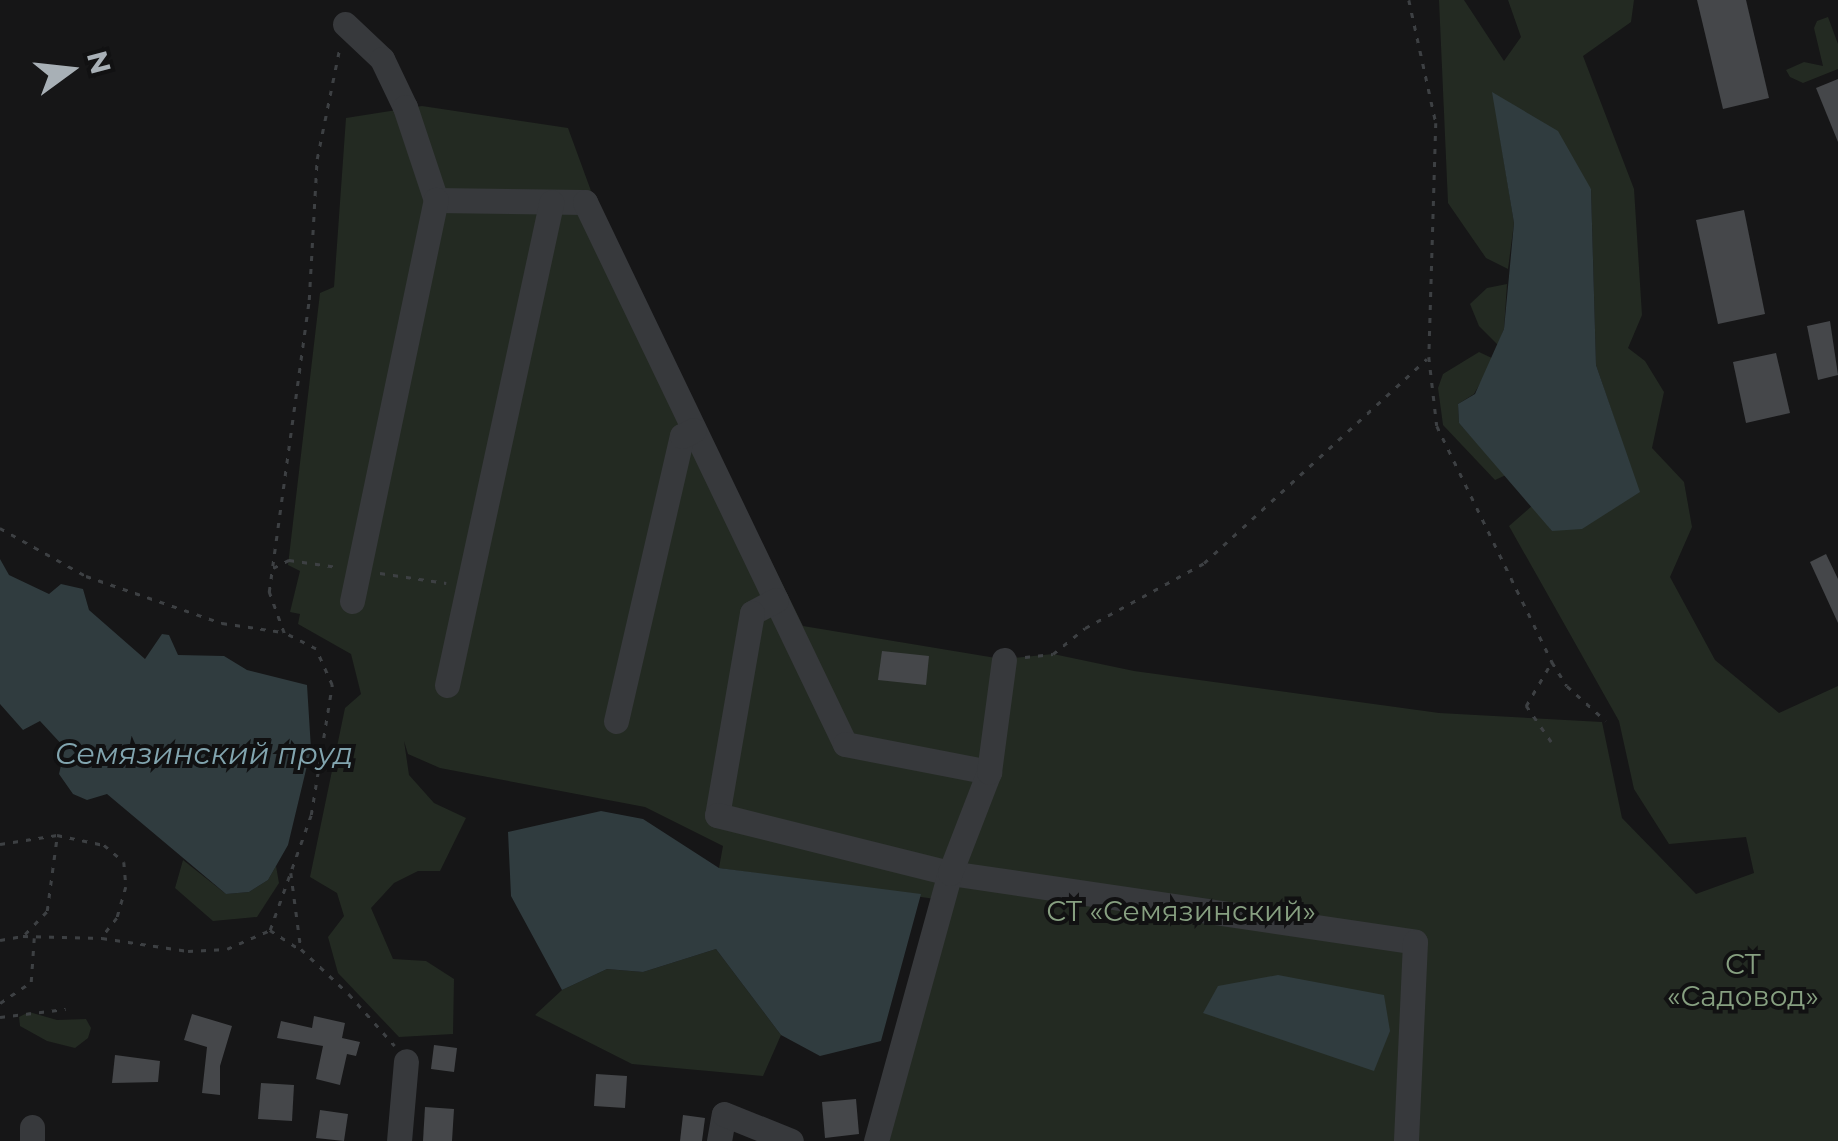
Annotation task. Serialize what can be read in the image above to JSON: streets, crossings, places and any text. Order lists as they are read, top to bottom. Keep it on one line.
{"water":["Семязинский пруд"],"parks":["СТ «Семязинский»","СТ «Садовод»"],"north":"right"}
